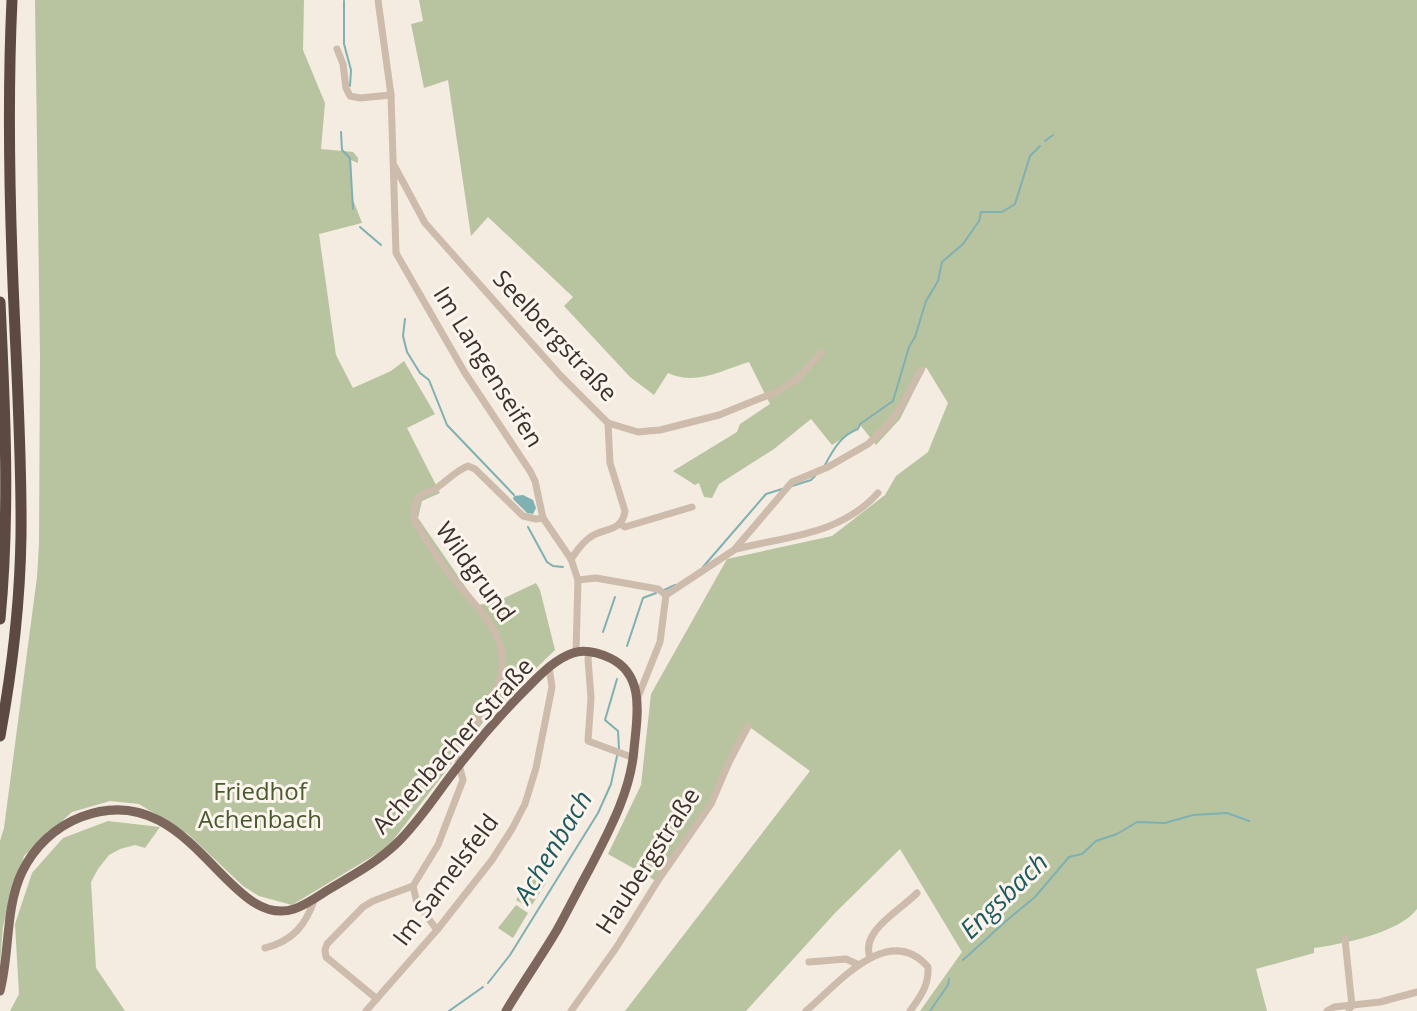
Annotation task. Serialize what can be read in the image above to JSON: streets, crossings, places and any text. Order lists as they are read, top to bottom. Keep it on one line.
{"streets":{"main road":["Achenbacher Straße"],"street":["Seelbergstraße","Im Langenseifen","Wildgrund","Haubergstraße","Im Samelsfeld"]},"crossings":[["Seelbergstraße","Im Langenseifen"],["Im Langenseifen","Wildgrund"],["Im Langenseifen","Achenbacher Straße"],["Wildgrund","Achenbacher Straße"],["Achenbacher Straße","Im Samelsfeld"]],"water":["Achenbach","Engsbach"],"parks":["Friedhof Achenbach"]}
